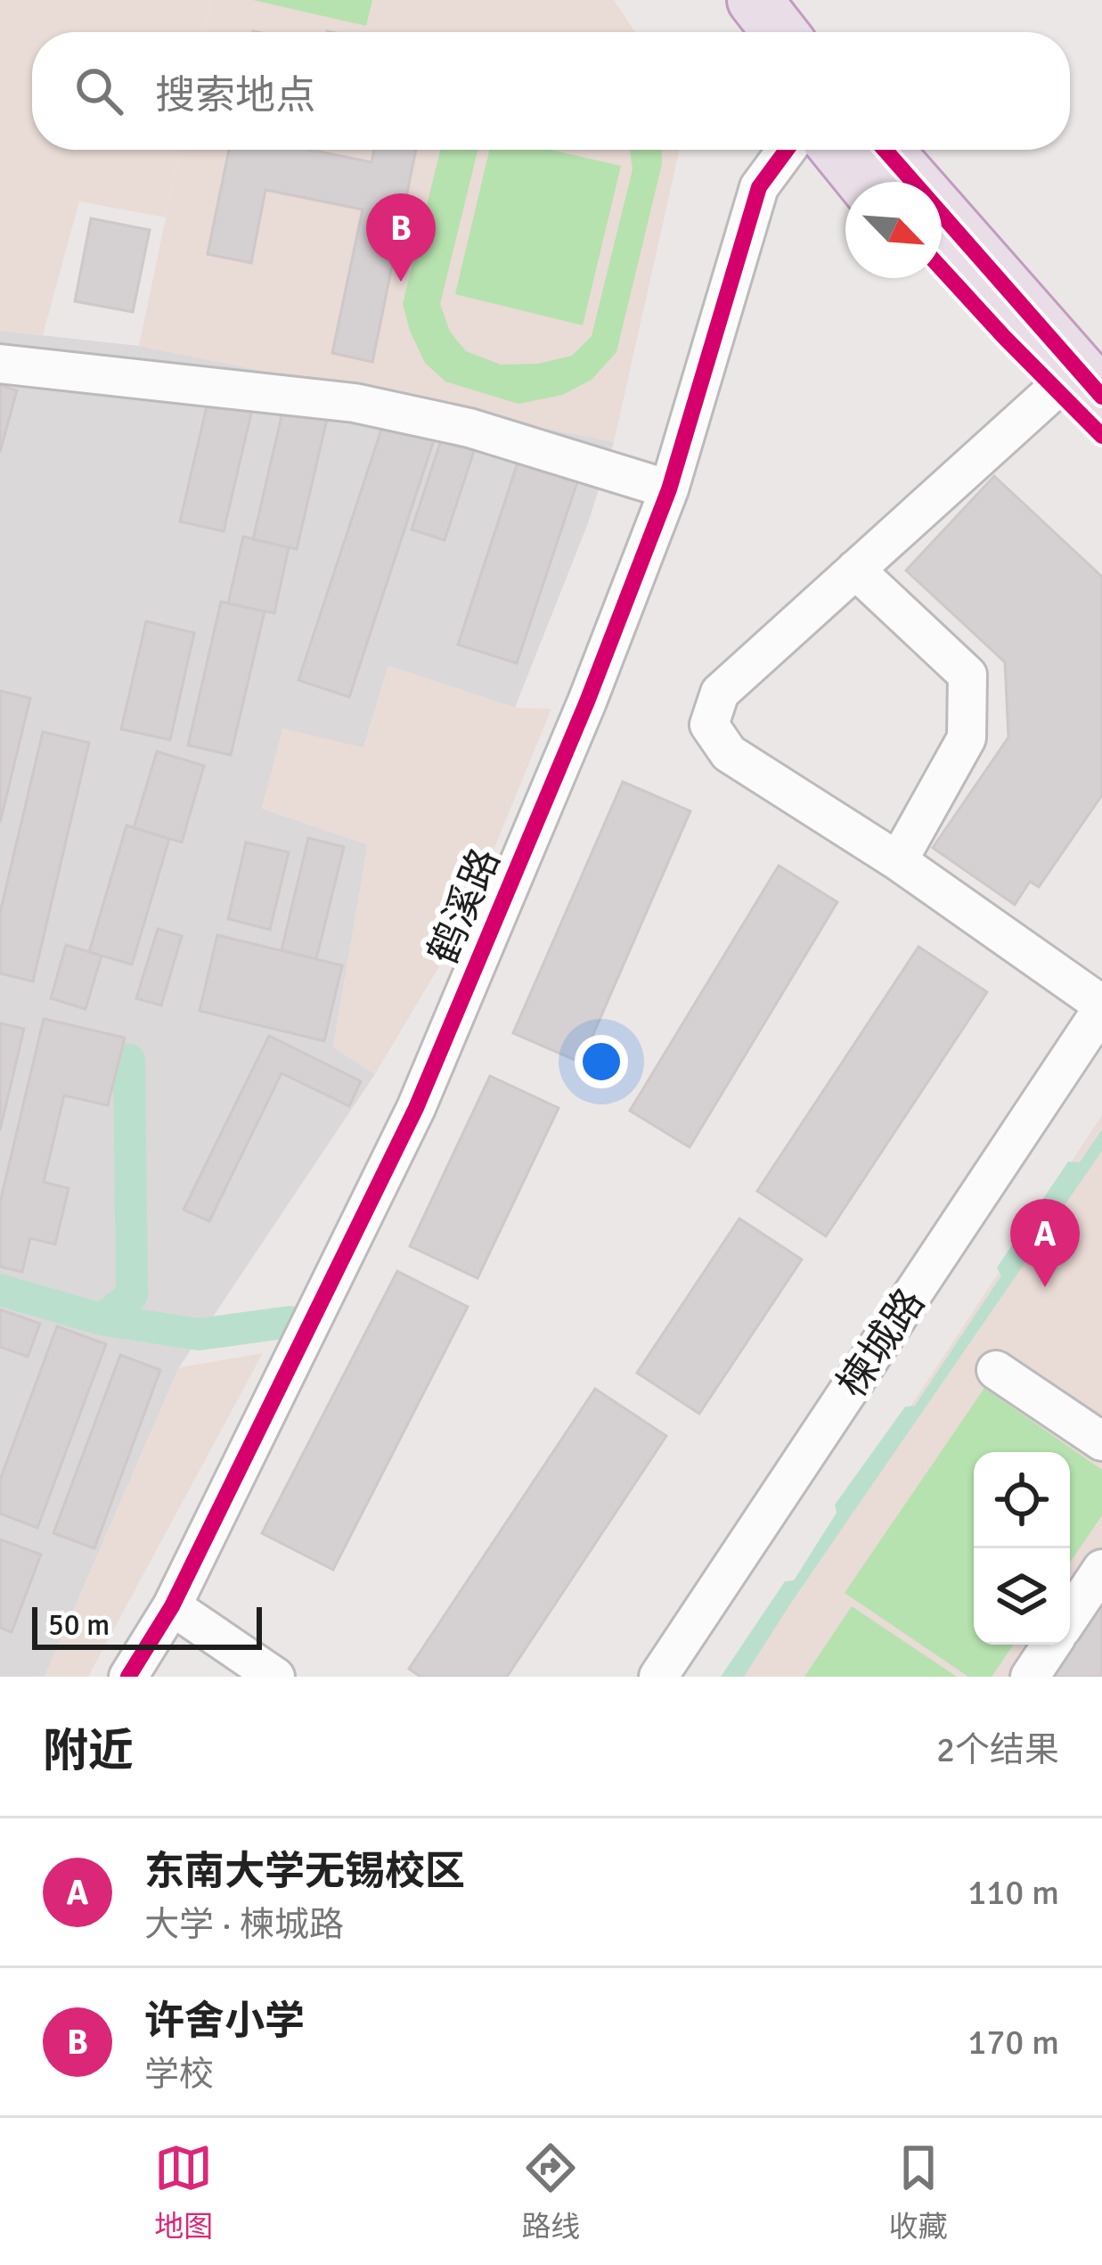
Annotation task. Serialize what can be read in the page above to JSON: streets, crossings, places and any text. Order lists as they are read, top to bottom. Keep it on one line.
{"streets":{"street":["鹤溪路","楝城路"]},"scale_bar":"50 m","north":"bottom right","page":{"search":"搜索地点","pins":["B","A"],"scale":"50 m","heading":["附近","2个结果"],"list":[{"mark":"A","name":"东南大学无锡校区","note":"大学 · 楝城路","value":"110 m"},{"mark":"B","name":"许舍小学","note":"学校","value":"170 m"}],"nav":["地图","路线","收藏"]}}
